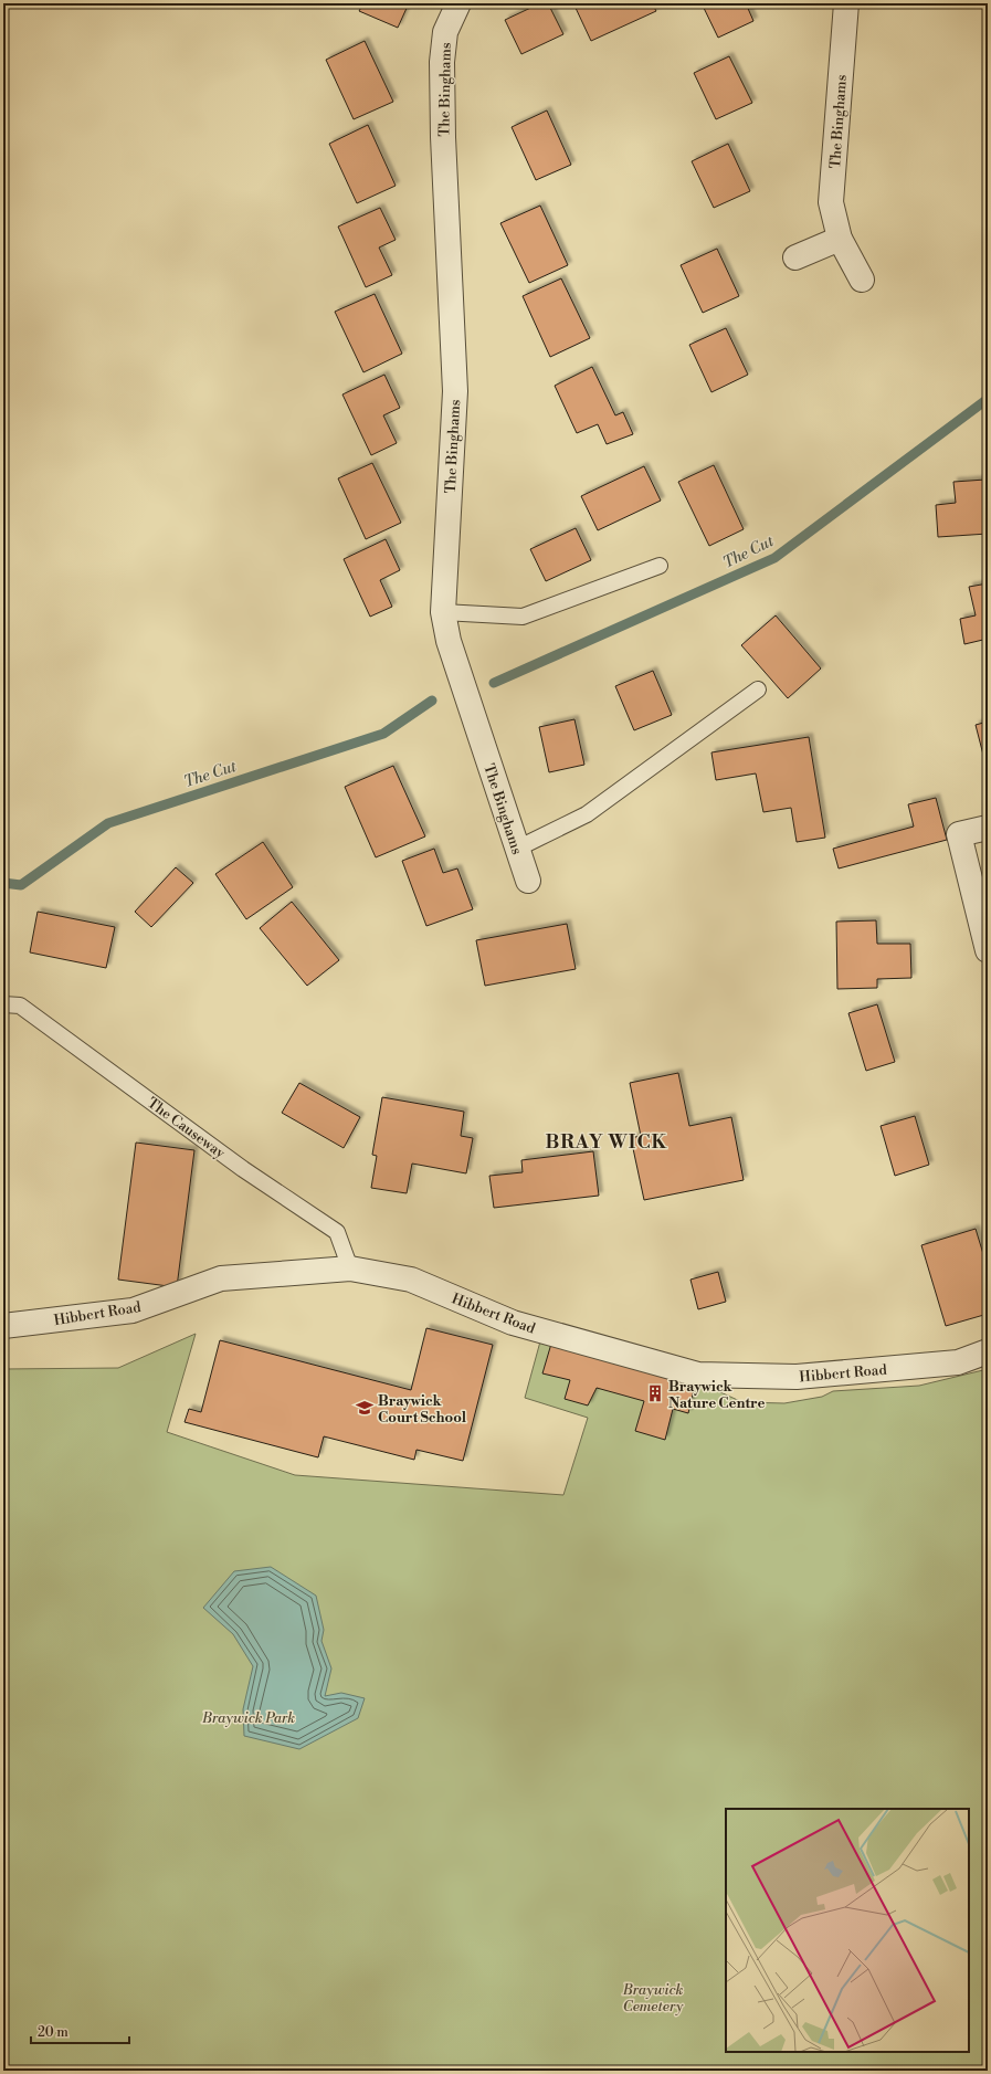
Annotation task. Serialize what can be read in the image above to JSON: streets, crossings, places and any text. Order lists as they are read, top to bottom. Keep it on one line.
{"streets":{"street":["The Binghams","Hibbert Road"],"lane":["The Causeway"]},"crossings":[["The Causeway","Hibbert Road"]],"districts":["BRAY WICK"],"water":["The Cut"],"parks":["Braywick Park","Braywick Cemetery"],"places":{"building":["Braywick Nature Centre"],"school or university":["Braywick Court School"]},"scale_bar":"20 m"}
